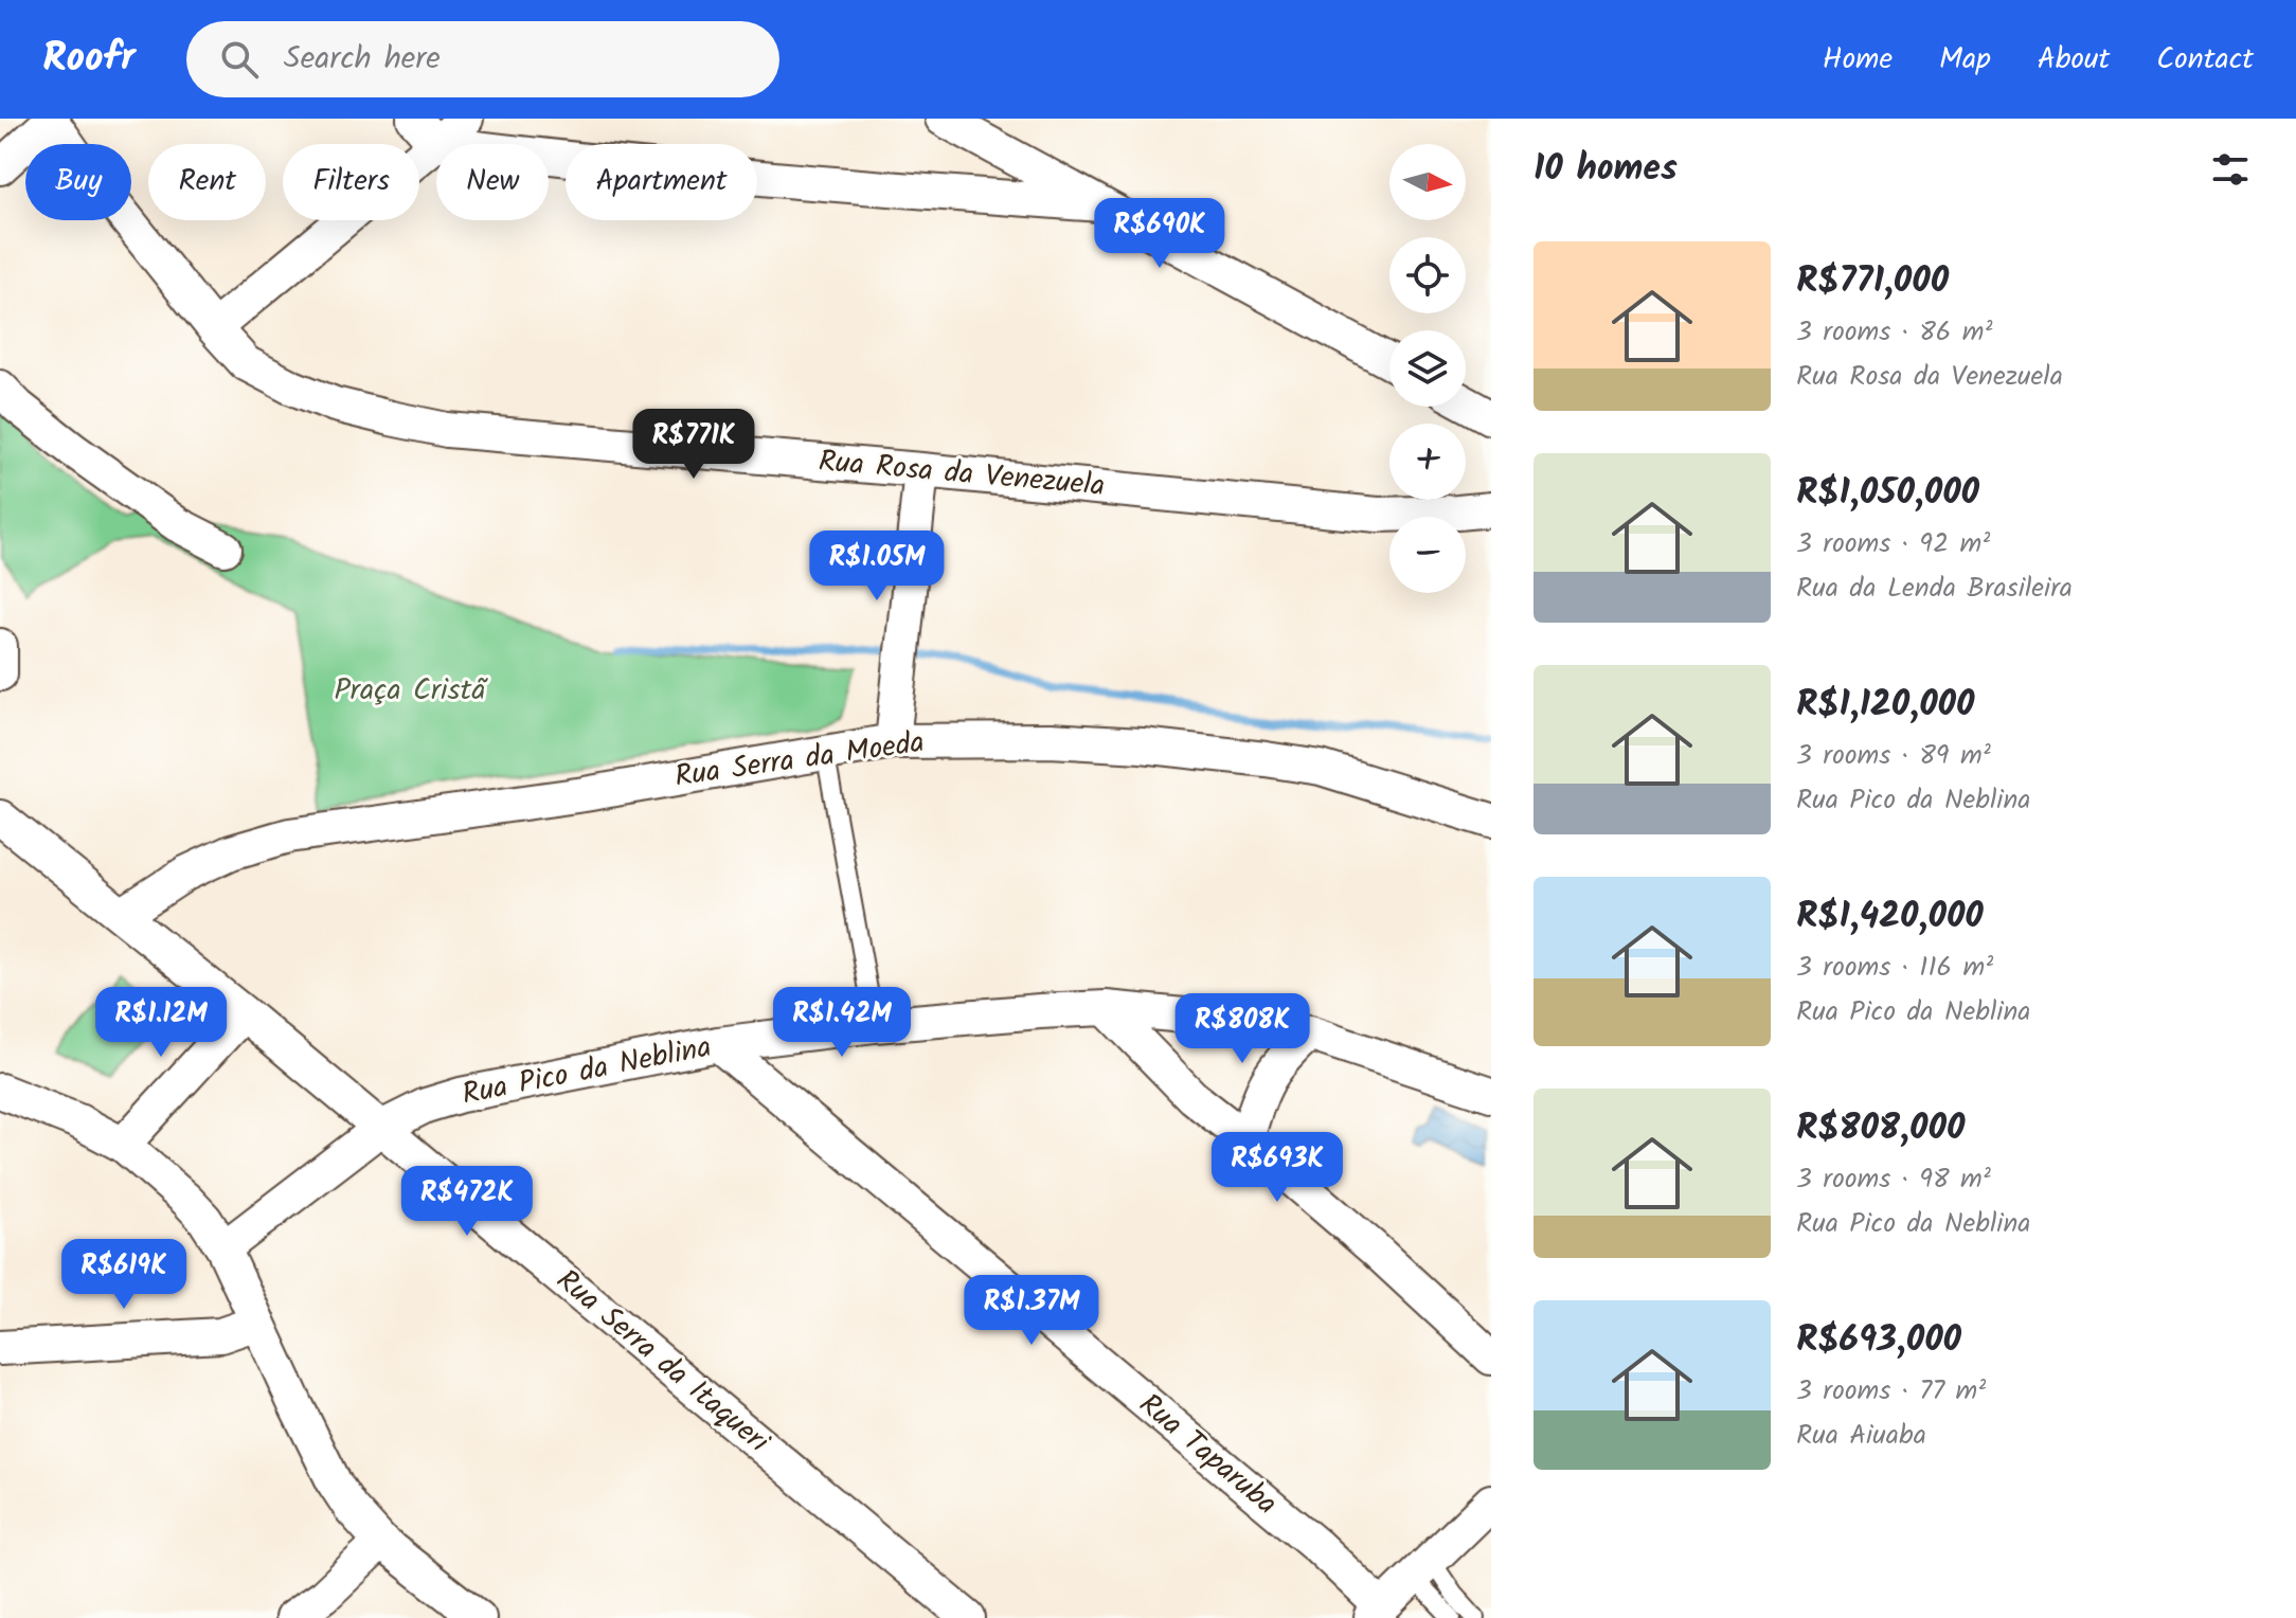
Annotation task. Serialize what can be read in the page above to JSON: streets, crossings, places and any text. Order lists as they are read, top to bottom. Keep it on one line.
{"streets":{"street":["Rua Rosa da Venezuela","Rua Serra da Moeda","Rua Pico da Neblina","Rua Serra da Itaqueri","Rua Taparuba"]},"crossings":[["Rua Serra da Moeda","Rua Serra da Itaqueri"],["Rua Pico da Neblina","Rua Serra da Itaqueri"],["Rua Pico da Neblina","Rua Taparuba"]],"parks":["Praça Cristã"],"north":"right","page":{"header":"Roofr","search":"Search here","nav":["Home","Map","About","Contact"],"heading":"10 homes","map_buttons":["+","−"],"chip":["Buy","Rent","Filters","New","Apartment"],"price":["R$690K","R$771K","R$1.05M","R$1.12M","R$1.42M","R$808K","R$693K","R$472K","R$619K","R$1.37M"],"list":[{"name":"R$771,000","note":"3 rooms · 86 m² · Rua Rosa da Venezuela"},{"name":"R$1,050,000","note":"3 rooms · 92 m² · Rua da Lenda Brasileira"},{"name":"R$1,120,000","note":"3 rooms · 89 m² · Rua Pico da Neblina"},{"name":"R$1,420,000","note":"3 rooms · 116 m² · Rua Pico da Neblina"},{"name":"R$808,000","note":"3 rooms · 98 m² · Rua Pico da Neblina"},{"name":"R$693,000","note":"3 rooms · 77 m² · Rua Aiuaba"}]}}
